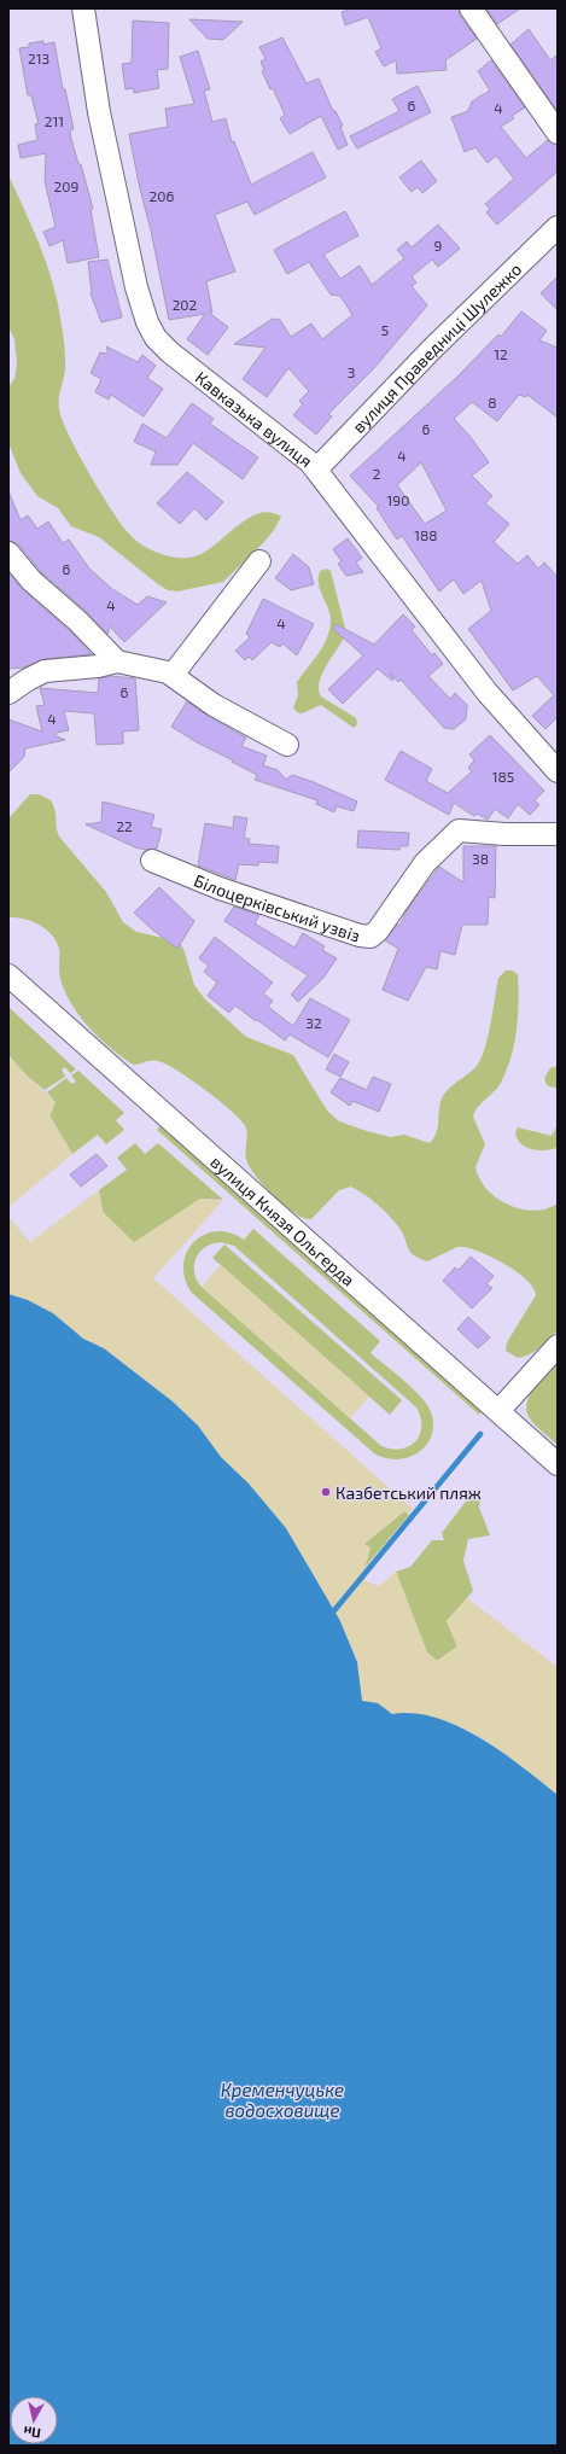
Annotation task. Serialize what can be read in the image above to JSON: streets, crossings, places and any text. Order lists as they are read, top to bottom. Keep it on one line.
{"streets":{"street":["вулиця Праведниці Шулежко","Кавказька вулиця","Білоцерківський узвіз","вулиця Князя Ольгерда"]},"crossings":[["вулиця Праведниці Шулежко","Кавказька вулиця"]],"water":["Кременчуцьке водосховище"],"places":["Казбетський пляж"],"house_numbers":["213","6","4","211","209","206","9","202","5","12","3","8","6","4","2","190","188","6","4","4","6","4","185","22","38","32"],"north":"bottom"}
